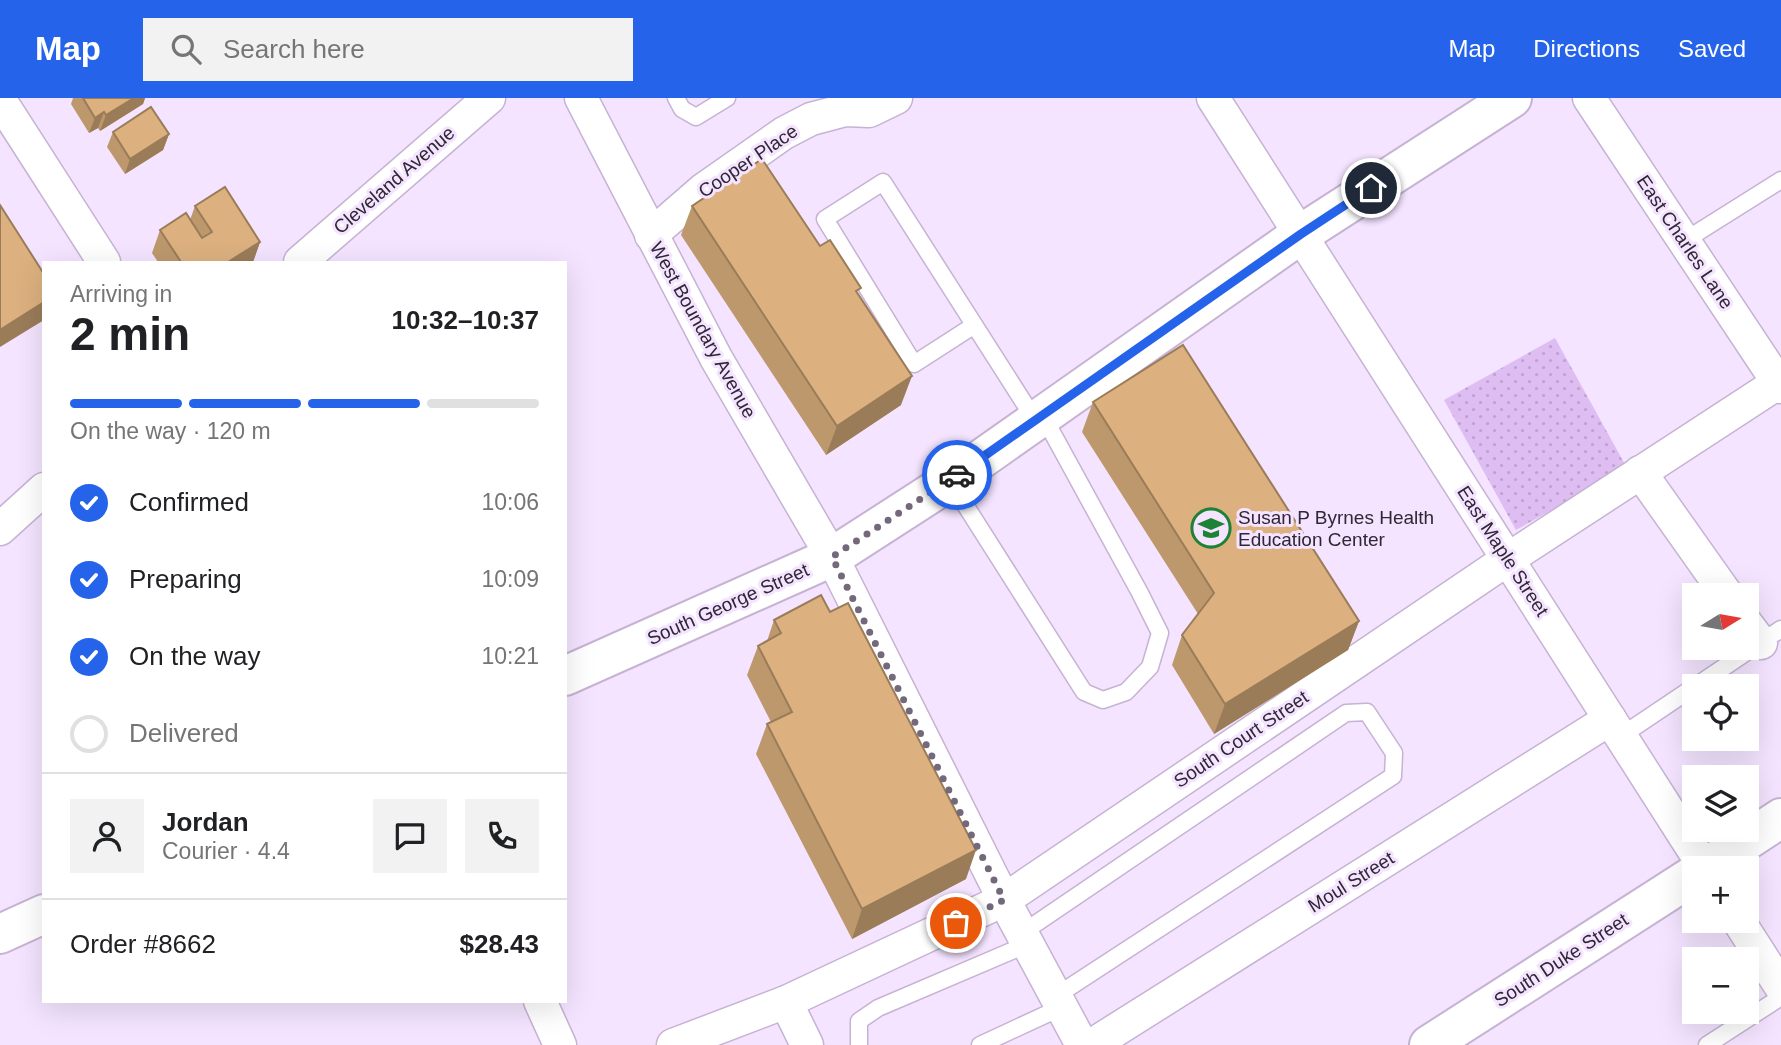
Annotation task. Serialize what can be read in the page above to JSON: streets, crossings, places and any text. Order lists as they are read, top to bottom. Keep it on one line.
{"streets":{"main road":["South George Street","South Duke Street"],"street":["Cooper Place","Cleveland Avenue","East Charles Lane","West Boundary Avenue","East Maple Street","South Court Street","Moul Street"]},"crossings":[["Cooper Place","West Boundary Avenue"],["East Charles Lane","South Court Street"],["West Boundary Avenue","South George Street"],["West Boundary Avenue","South Court Street"],["East Maple Street","South George Street"],["East Maple Street","South Court Street"],["East Maple Street","Moul Street"]],"places":{"school or university":["Susan P Byrnes Health Education Center"]},"north":"right","page":{"header":"Map","search":"Search here","nav":["Map","Directions","Saved"],"heading":["2 min","Arriving in","10:32–10:37"],"panel":["Jordan","Courier · 4.4","Order #8662","$28.43"],"bar":"On the way · 120 m","list":[["Confirmed","10:06"],["Preparing","10:09"],["On the way","10:21"],"Delivered"],"map_buttons":["+","−"]}}
